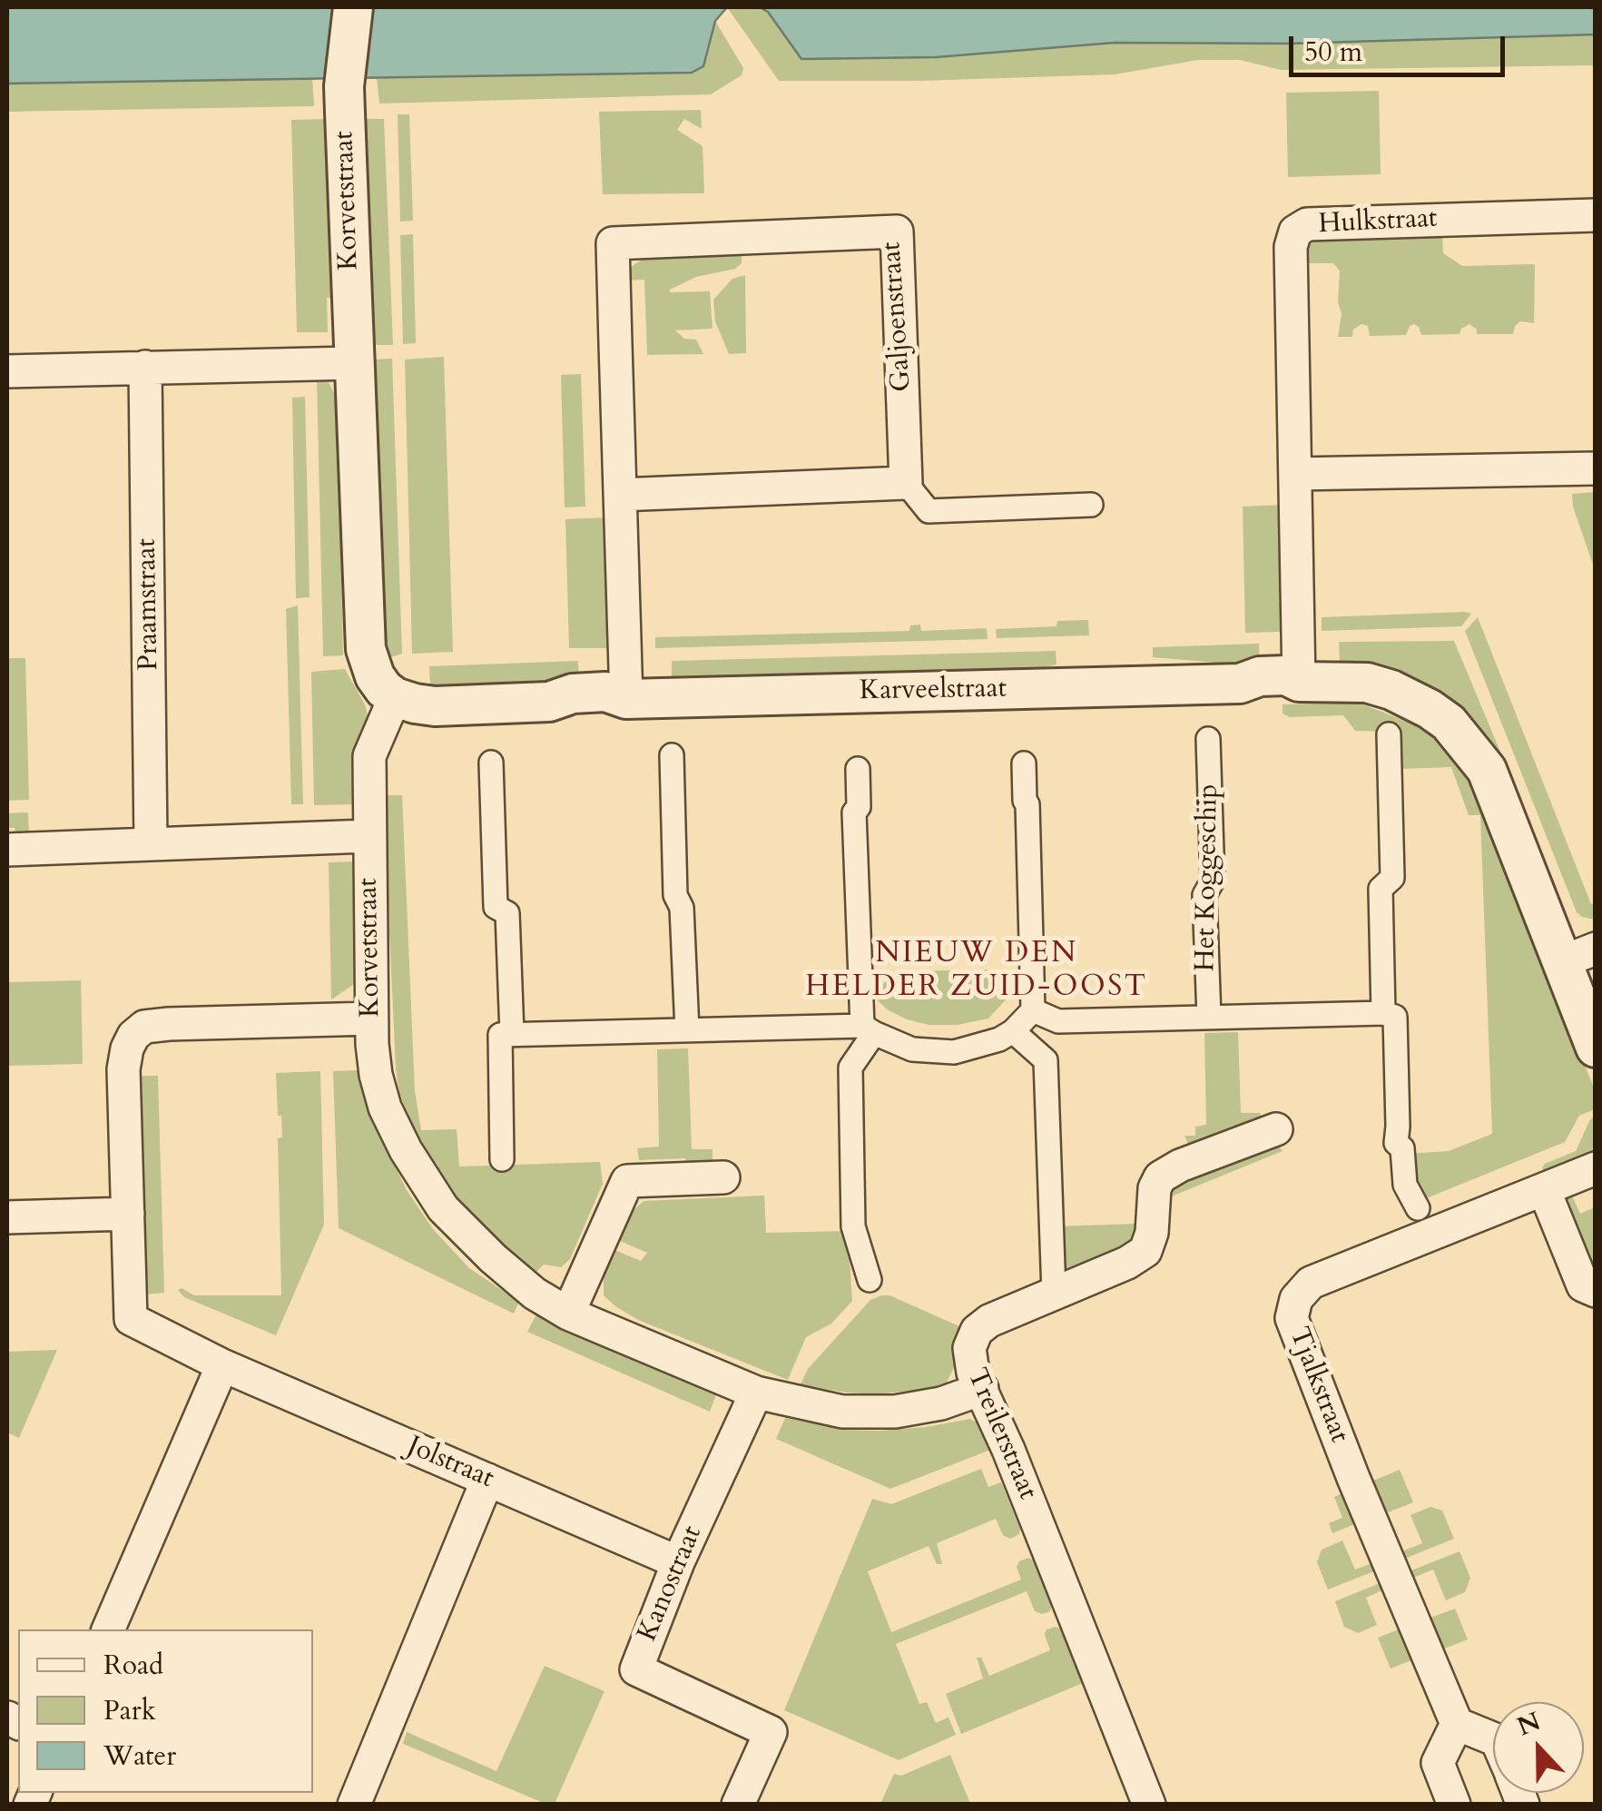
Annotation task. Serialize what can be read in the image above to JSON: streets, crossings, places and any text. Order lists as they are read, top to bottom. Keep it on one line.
{"streets":{"street":["Korvetstraat","Hulkstraat","Galjoenstraat","Praamstraat","Karveelstraat","Het Koggeschip","Tjalkstraat","Treilerstraat","Jolstraat","Kanostraat"]},"crossings":[["Korvetstraat","Karveelstraat"],["Korvetstraat","Treilerstraat"],["Korvetstraat","Jolstraat"],["Korvetstraat","Kanostraat"],["Hulkstraat","Karveelstraat"],["Galjoenstraat","Karveelstraat"],["Jolstraat","Kanostraat"]],"districts":["NIEUW DEN HELDER ZUID-OOST"],"legend":["Road","Park","Water"],"scale_bar":"50 m","north":"top"}
